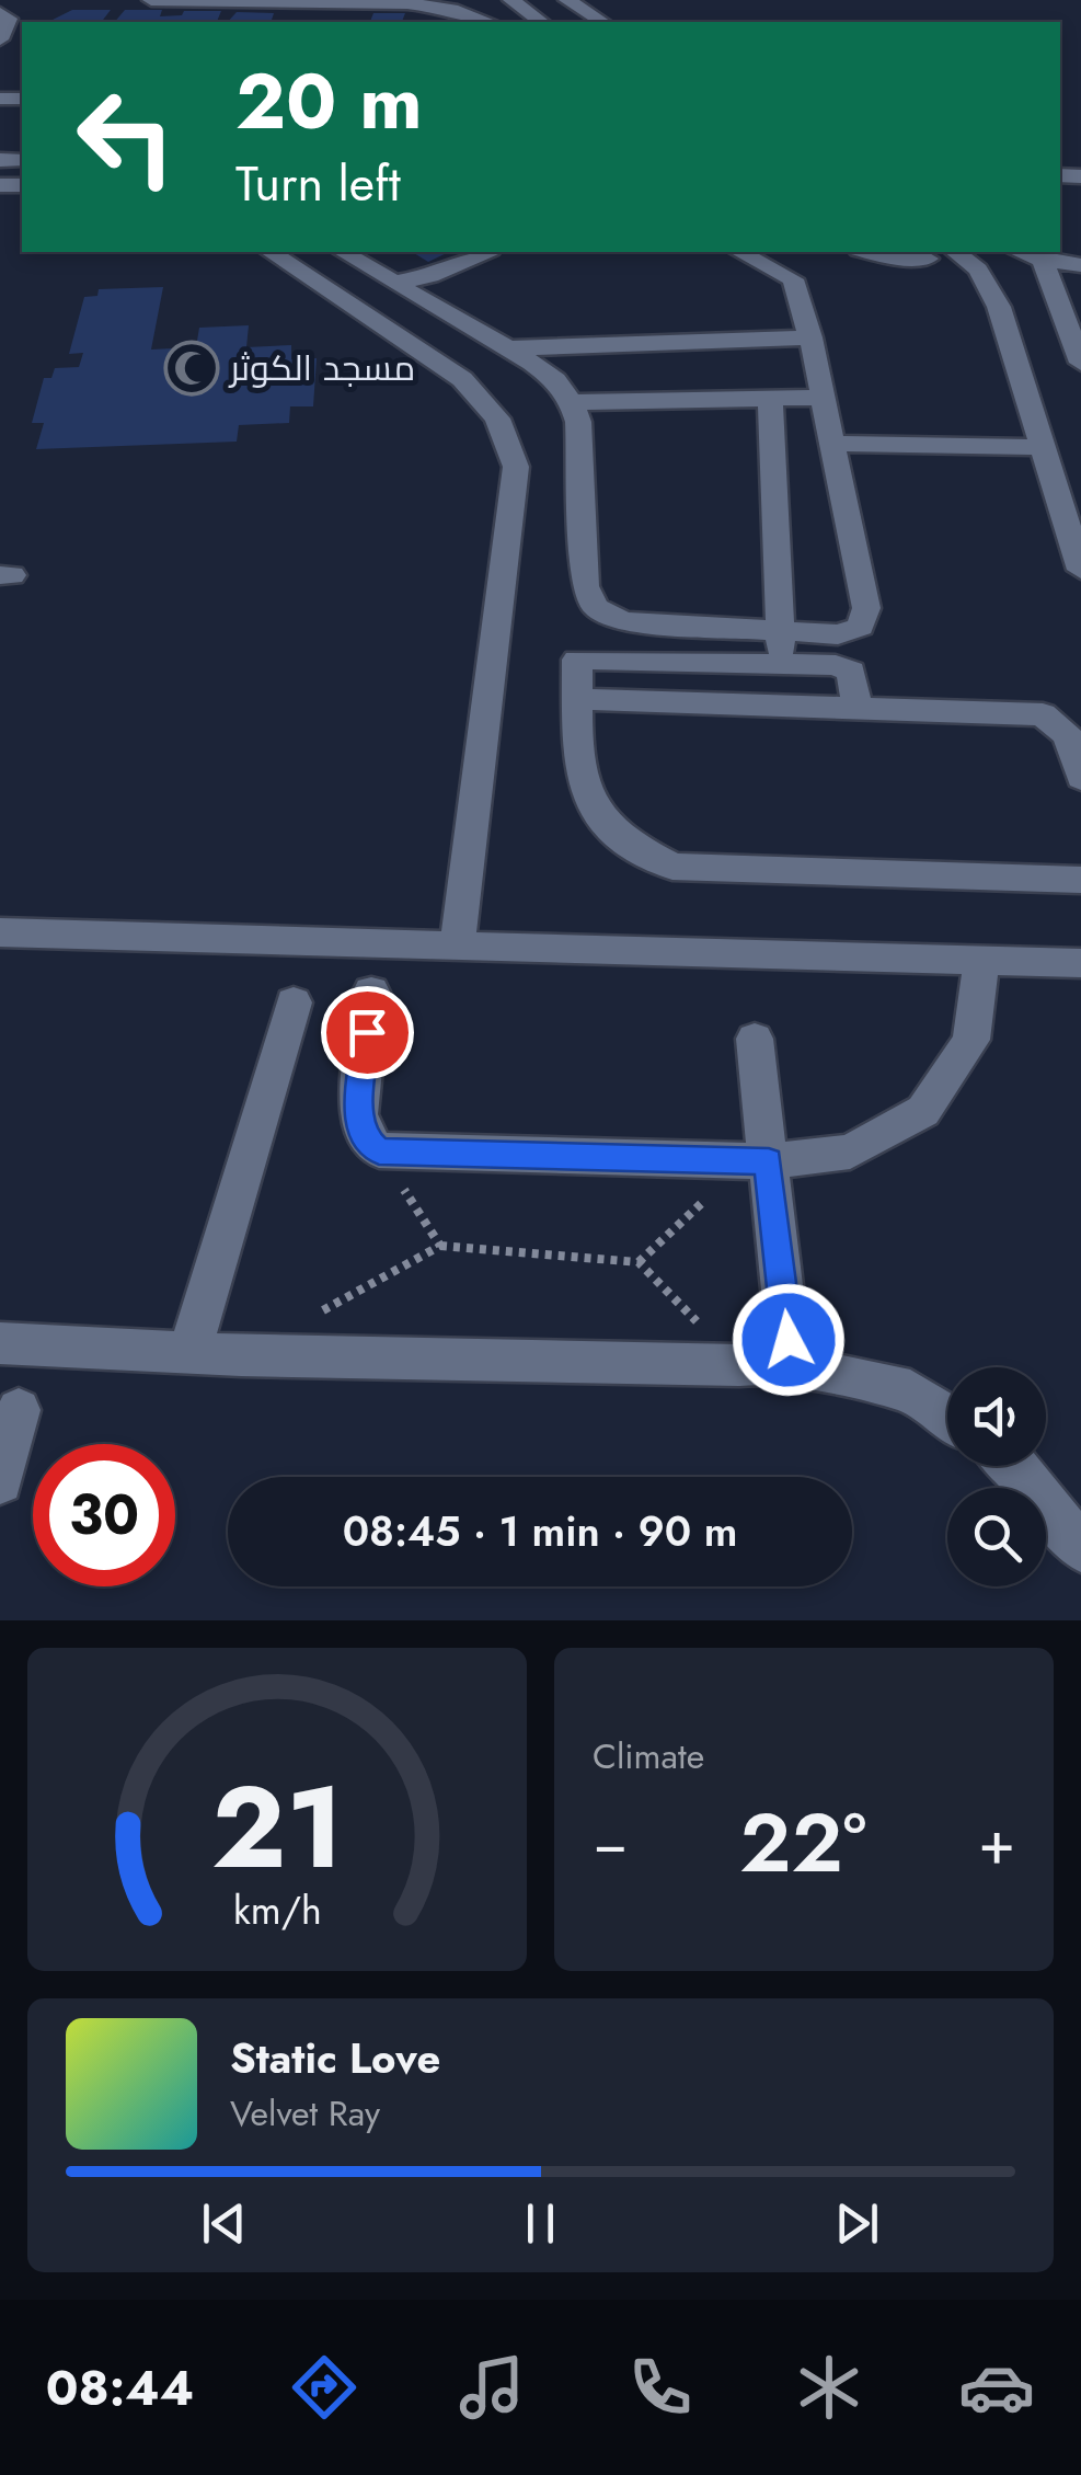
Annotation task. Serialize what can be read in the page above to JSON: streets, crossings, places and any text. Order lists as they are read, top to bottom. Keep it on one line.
{"places":{"mosque":["مسجد الكوثر"]},"page":{"turn":["20 m","Turn left"],"limit":"30","trip":"08:45 · 1 min · 90 m","tile":"Climate","heat":["−","22°","+"],"song":["Static Love","Velvet Ray"],"tabs":"08:44","gauge":["21","km/h"]}}
